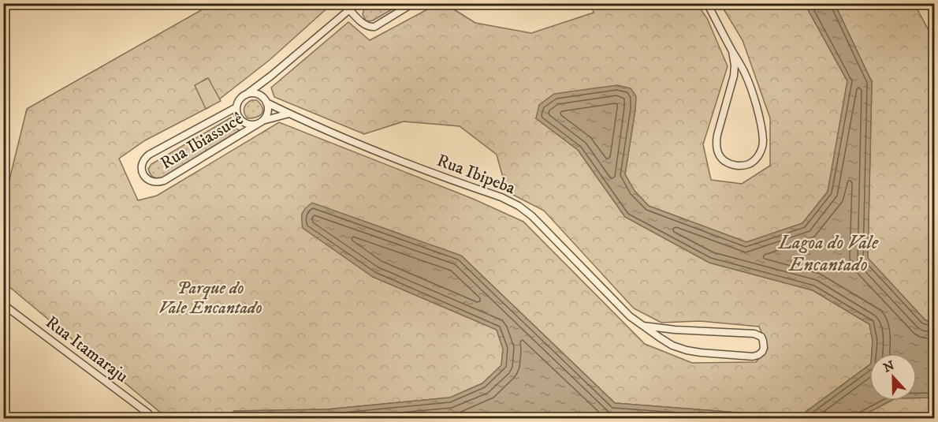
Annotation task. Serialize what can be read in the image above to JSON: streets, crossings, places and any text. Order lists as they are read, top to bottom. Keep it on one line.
{"streets":{"street":["Rua Ibiassucê","Rua Ibipeba","Rua Itamaraju"]},"crossings":[["Rua Ibiassucê","Rua Ibipeba"]],"water":["Lagoa do Vale Encantado"],"parks":["Parque do Vale Encantado"],"north":"top"}
